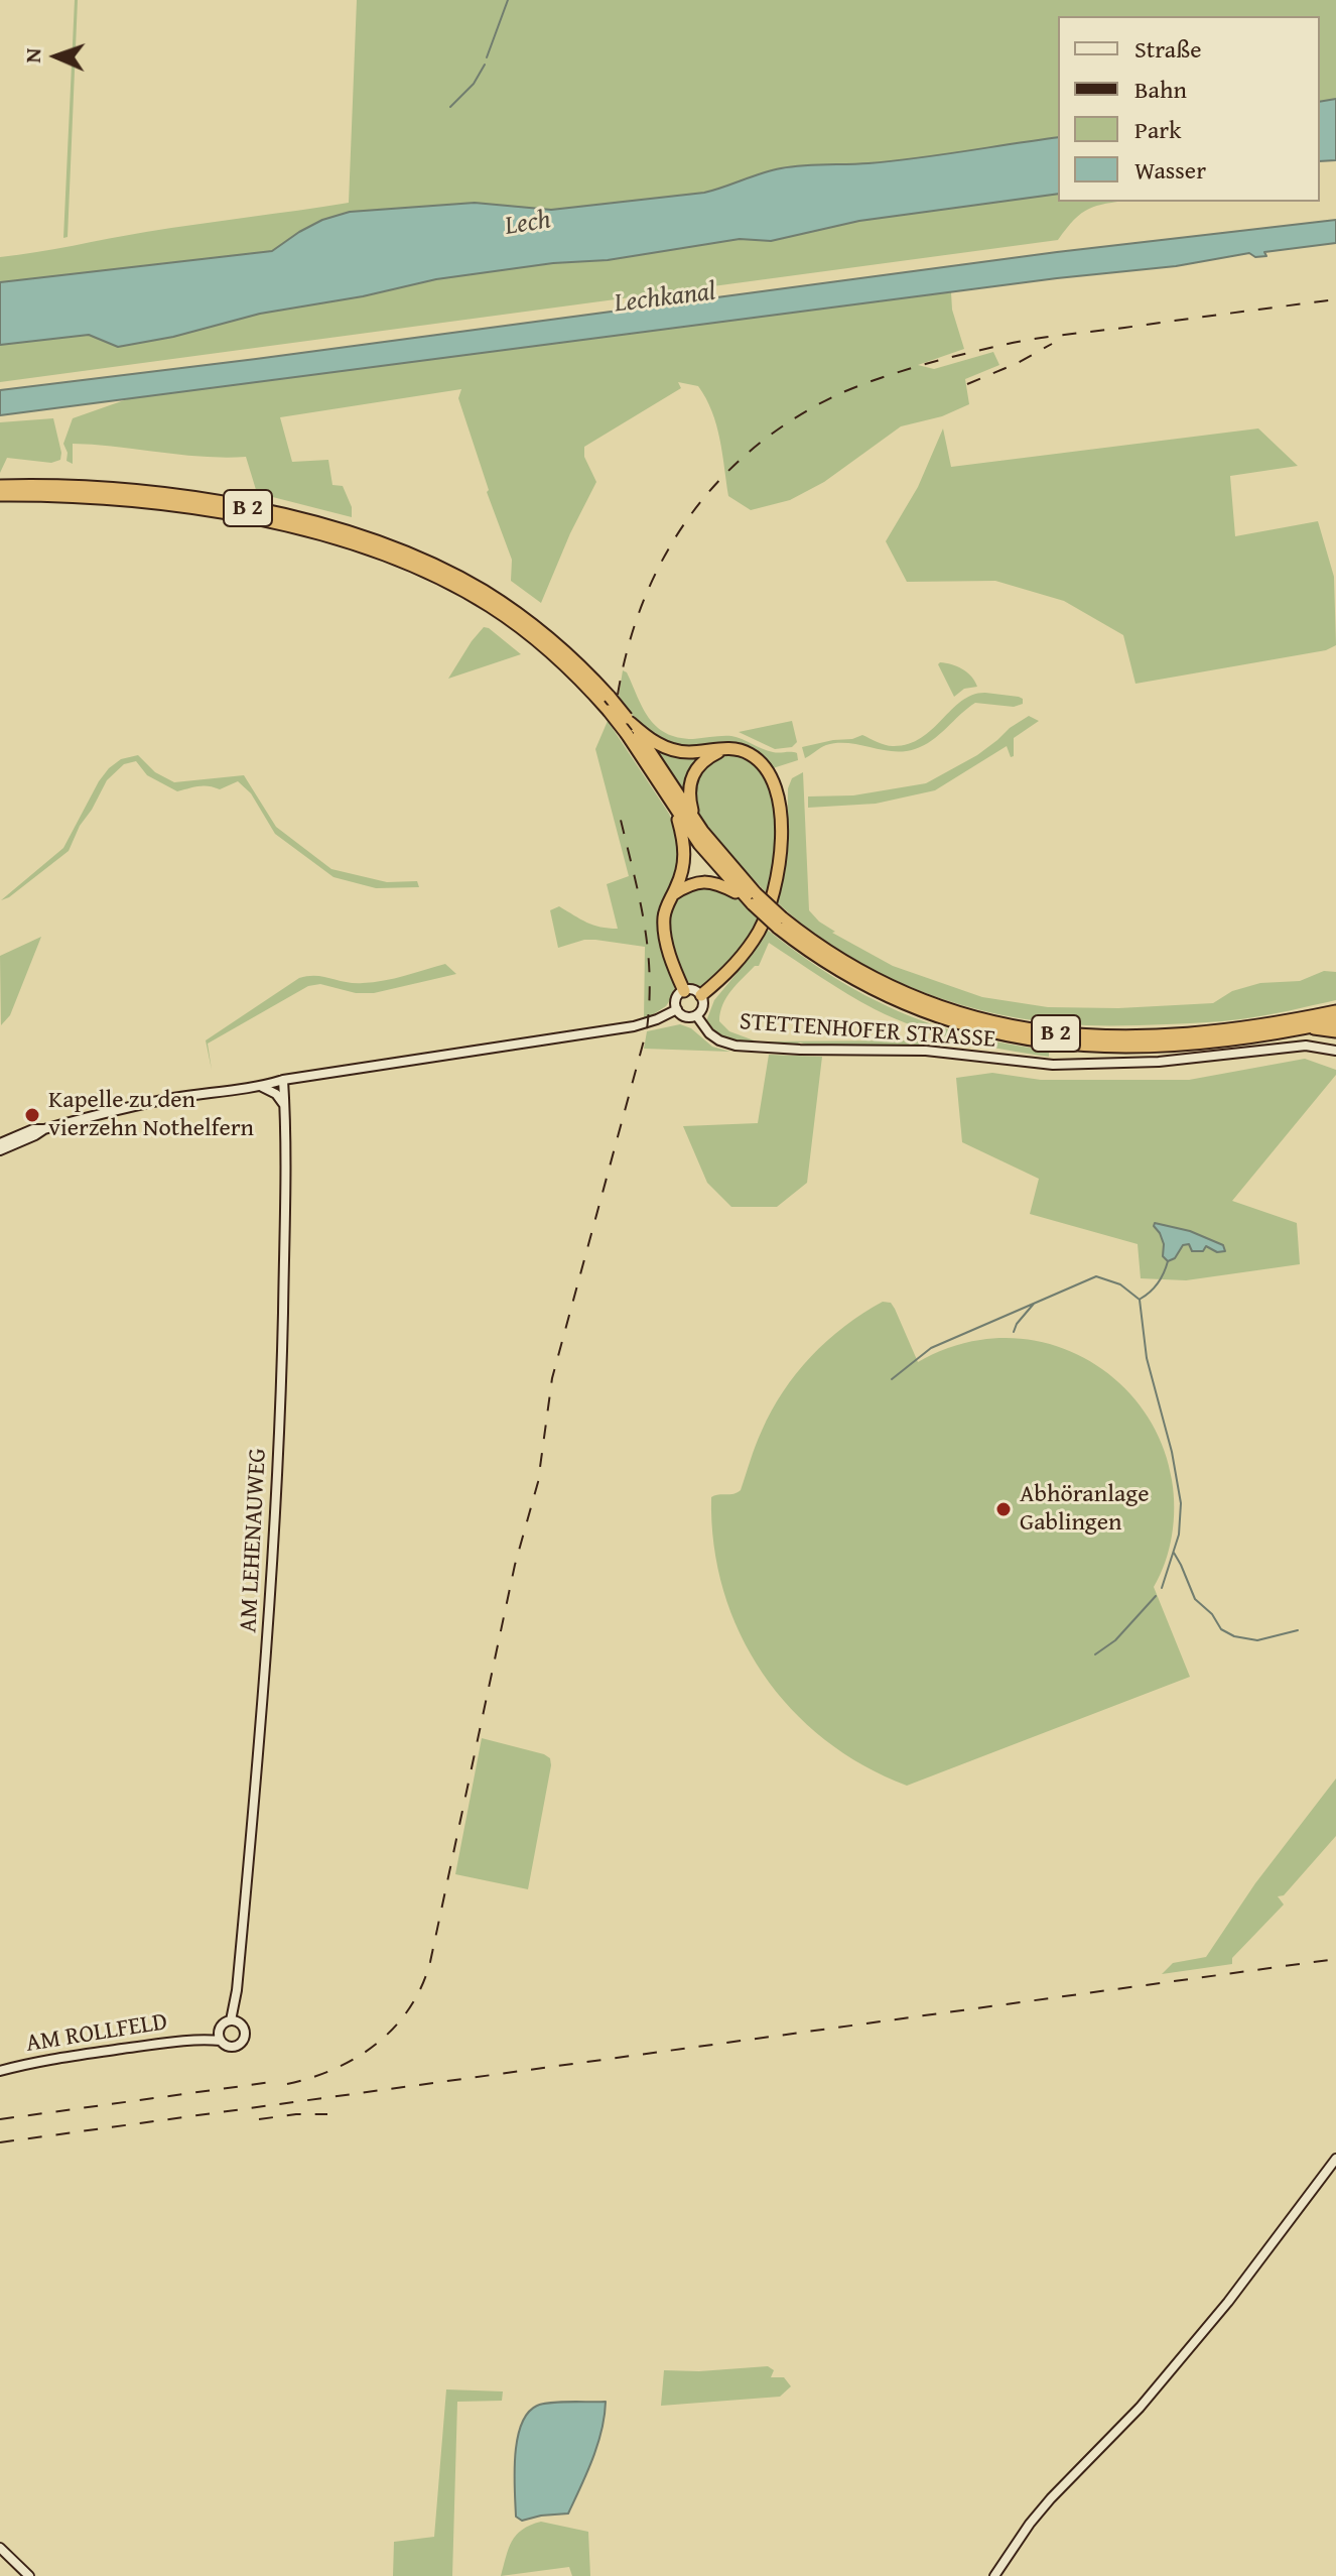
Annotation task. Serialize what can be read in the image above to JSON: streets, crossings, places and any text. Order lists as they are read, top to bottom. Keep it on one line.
{"streets":{"highway":["B 2"],"street":["STETTENHOFER STRASSE","AM LEHENAUWEG","AM ROLLFELD"]},"crossings":[["AM LEHENAUWEG","AM ROLLFELD"]],"water":["Lech","Lechkanal"],"places":["Kapelle zu den vierzehn Nothelfern","Abhöranlage Gablingen"],"legend":["Straße","Bahn","Park","Wasser"],"north":"left"}
